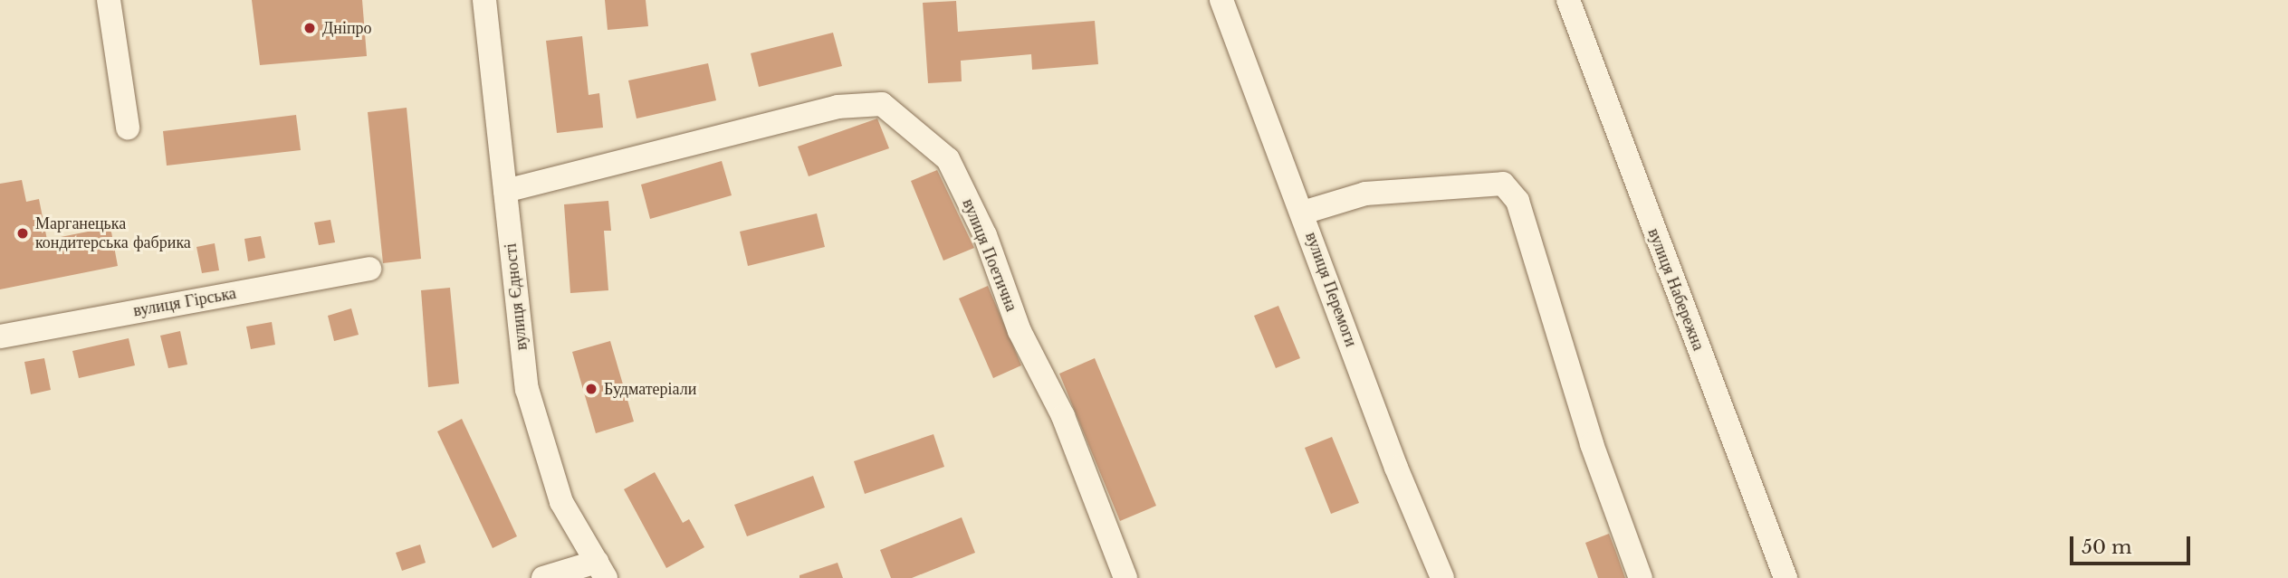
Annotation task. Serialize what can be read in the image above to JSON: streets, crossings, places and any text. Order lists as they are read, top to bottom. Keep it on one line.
{"streets":{"street":["вулиця Поетична","вулиця Перемоги","вулиця Набережна","вулиця Єдності","вулиця Гірська"]},"crossings":[["вулиця Поетична","вулиця Єдності"]],"places":["Дніпро","Марганецька кондитерська фабрика","Будматеріали"],"scale_bar":"50 m"}
